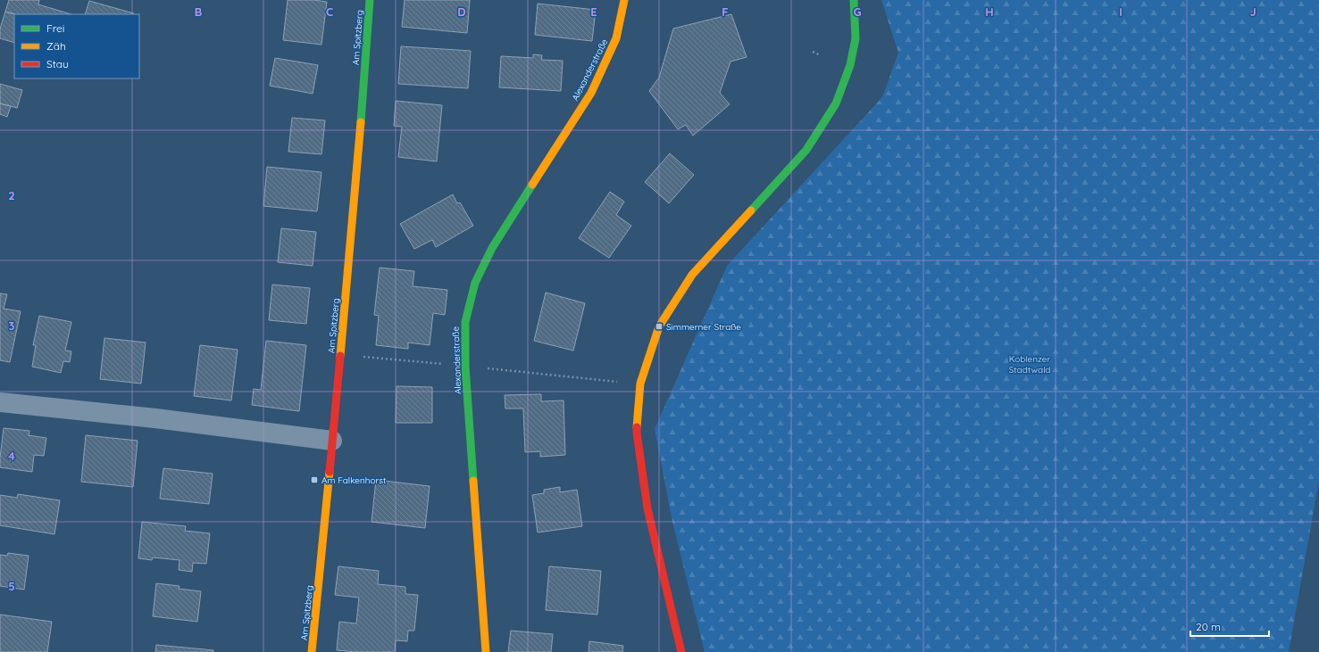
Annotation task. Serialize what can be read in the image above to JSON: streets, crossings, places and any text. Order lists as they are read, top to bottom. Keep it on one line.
{"streets":{"street":["Am Spitzberg","Alexanderstraße"]},"parks":["Koblenzer Stadtwald"],"places":{"transit":["Simmerner Straße","Am Falkenhorst"]},"legend":["Frei","Zäh","Stau"],"scale_bar":"20 m","grid":{"columns":["B","C","D","E","F","G","H","I","J"],"rows":["2","3","4","5"]}}
